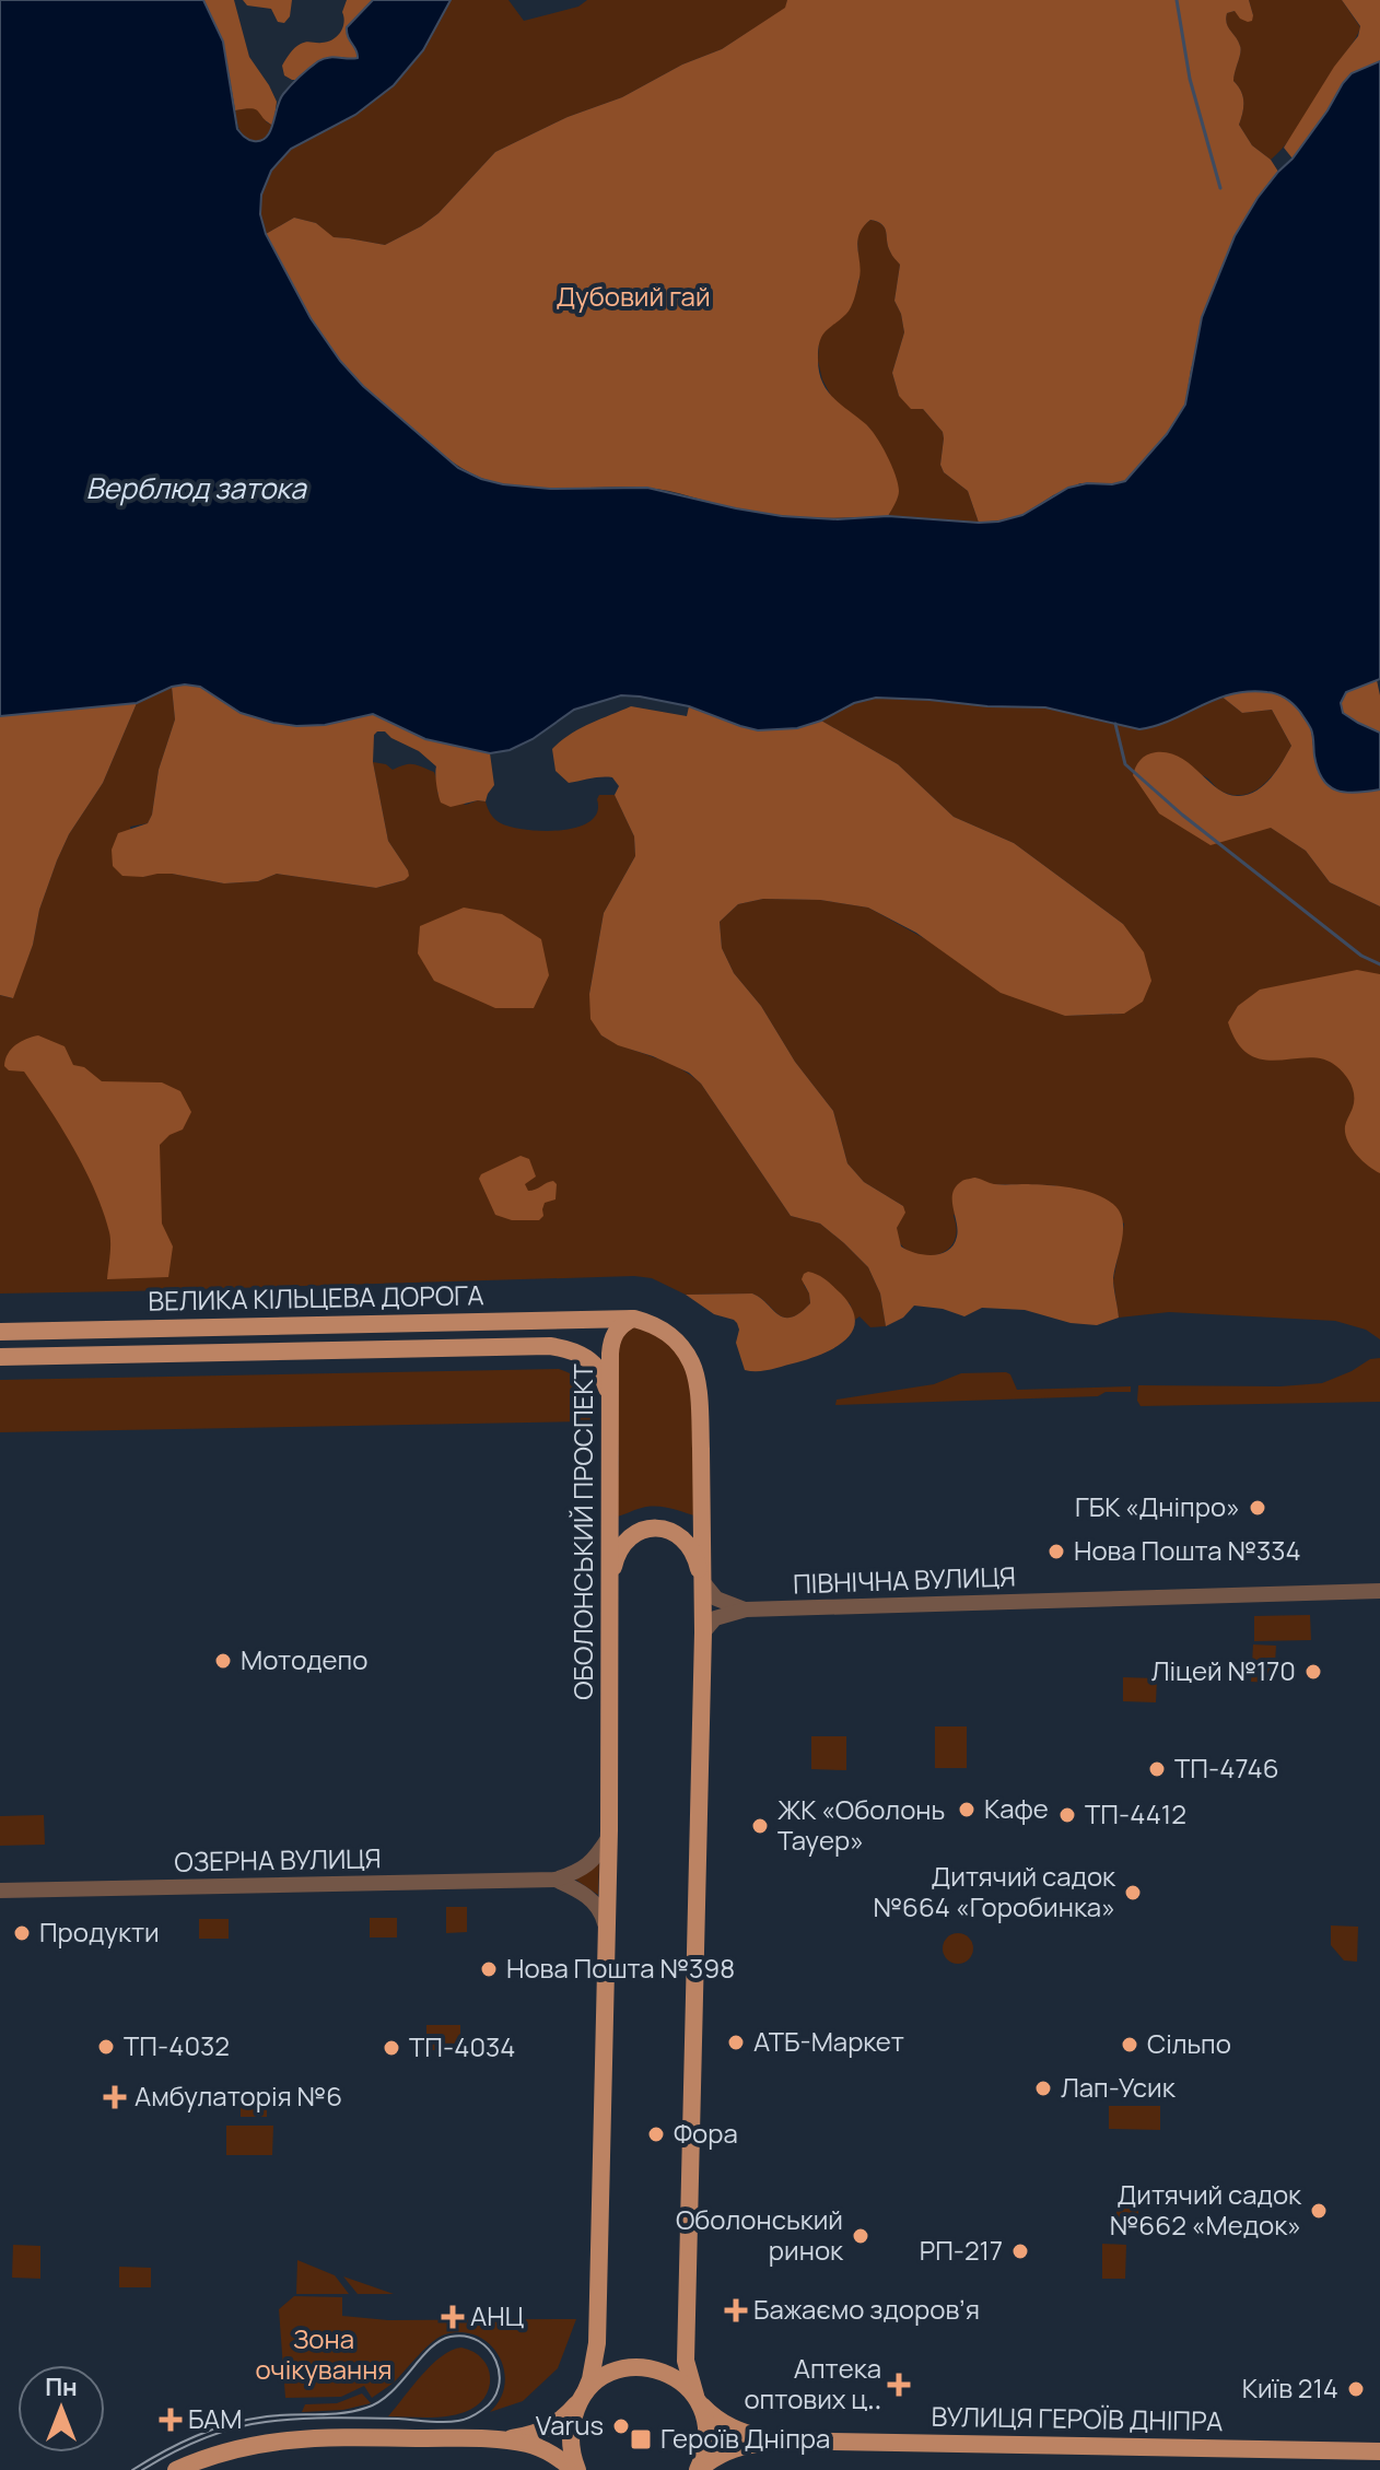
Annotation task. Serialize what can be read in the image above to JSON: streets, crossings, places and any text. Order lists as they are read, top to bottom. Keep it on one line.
{"streets":{"main road":["ВЕЛИКА КІЛЬЦЕВА ДОРОГА","ОБОЛОНСЬКИЙ ПРОСПЕКТ","ВУЛИЦЯ ГЕРОЇВ ДНІПРА"],"street":["ПІВНІЧНА ВУЛИЦЯ","ОЗЕРНА ВУЛИЦЯ"]},"crossings":[["ВЕЛИКА КІЛЬЦЕВА ДОРОГА","ОБОЛОНСЬКИЙ ПРОСПЕКТ"],["ОБОЛОНСЬКИЙ ПРОСПЕКТ","ВУЛИЦЯ ГЕРОЇВ ДНІПРА"]],"water":["Верблюд затока"],"parks":["Дубовий гай","Зона очікування"],"places":{"other":["ГБК «Дніпро»","Нова Пошта №334","Мотодепо","Ліцей №170","ТП-4746","Кафе","ТП-4412","ЖК «Оболонь Тауер»","Дитячий садок №664 «Горобинка»","Продукти","Нова Пошта №398","АТБ-Маркет","Сільпо","ТП-4032","ТП-4034","Лап-Усик","Фора","Дитячий садок №662 «Медок»","Оболонський ринок","РП-217","Київ 214","Varus"],"health":["Амбулаторія №6","Бажаємо здоровʼя","АНЦ","Аптека оптових ц‥","БАМ"],"transit":["Героїв Дніпра"]},"north":"top"}
